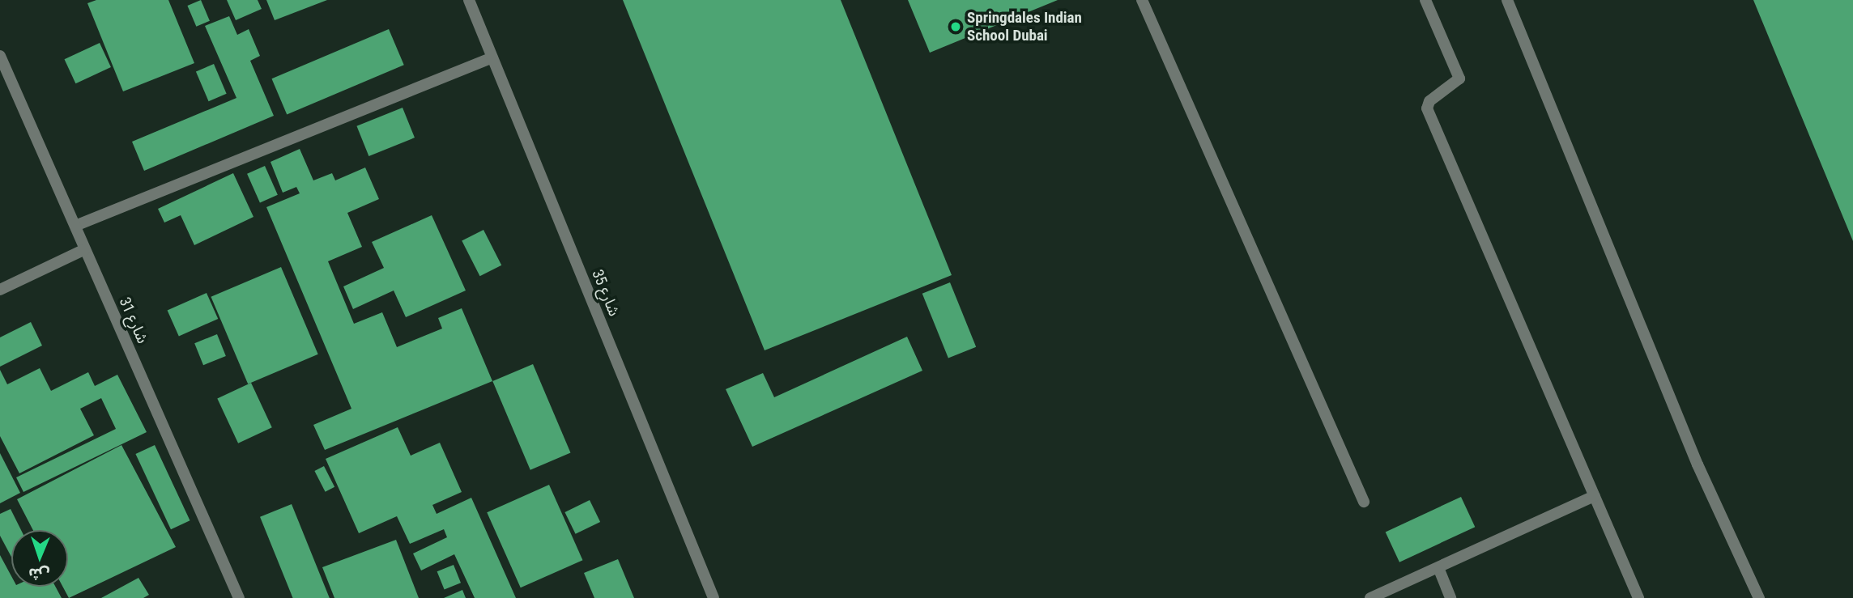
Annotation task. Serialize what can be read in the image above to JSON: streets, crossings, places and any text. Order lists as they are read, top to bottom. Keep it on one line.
{"streets":{"street":["شارع 35","شارع 31"]},"places":["Springdales Indian School Dubai"],"north":"bottom"}
